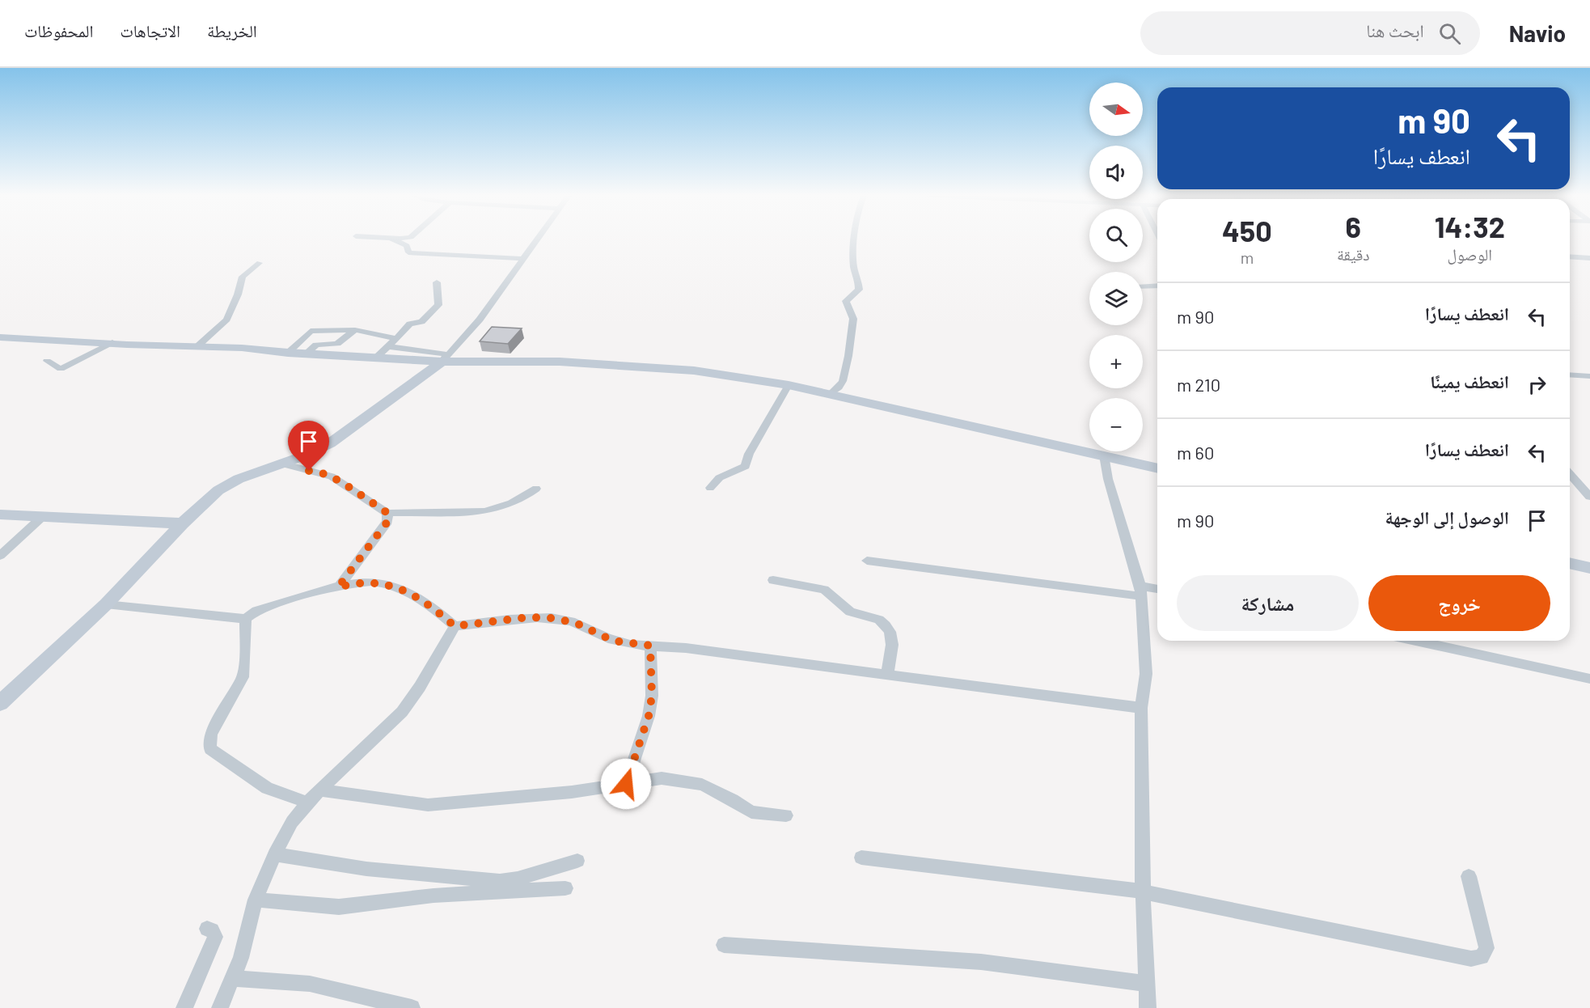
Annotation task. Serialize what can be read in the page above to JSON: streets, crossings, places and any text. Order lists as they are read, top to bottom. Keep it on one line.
{"north":"right","page":{"header":"Navio","search":"ابحث هنا","nav":["الخريطة","الاتجاهات","المحفوظات"],"map_buttons":["+","−"],"turn":["90 m","انعطف يسارًا"],"eta":["14:32","الوصول","6","دقيقة","450","m"],"list":[{"name":"انعطف يسارًا","value":"90 m"},{"name":"انعطف يمينًا","value":"210 m"},{"name":"انعطف يسارًا","value":"60 m"},{"name":"الوصول إلى الوجهة","value":"90 m"}],"buttons":["خروج","مشاركة"]}}
